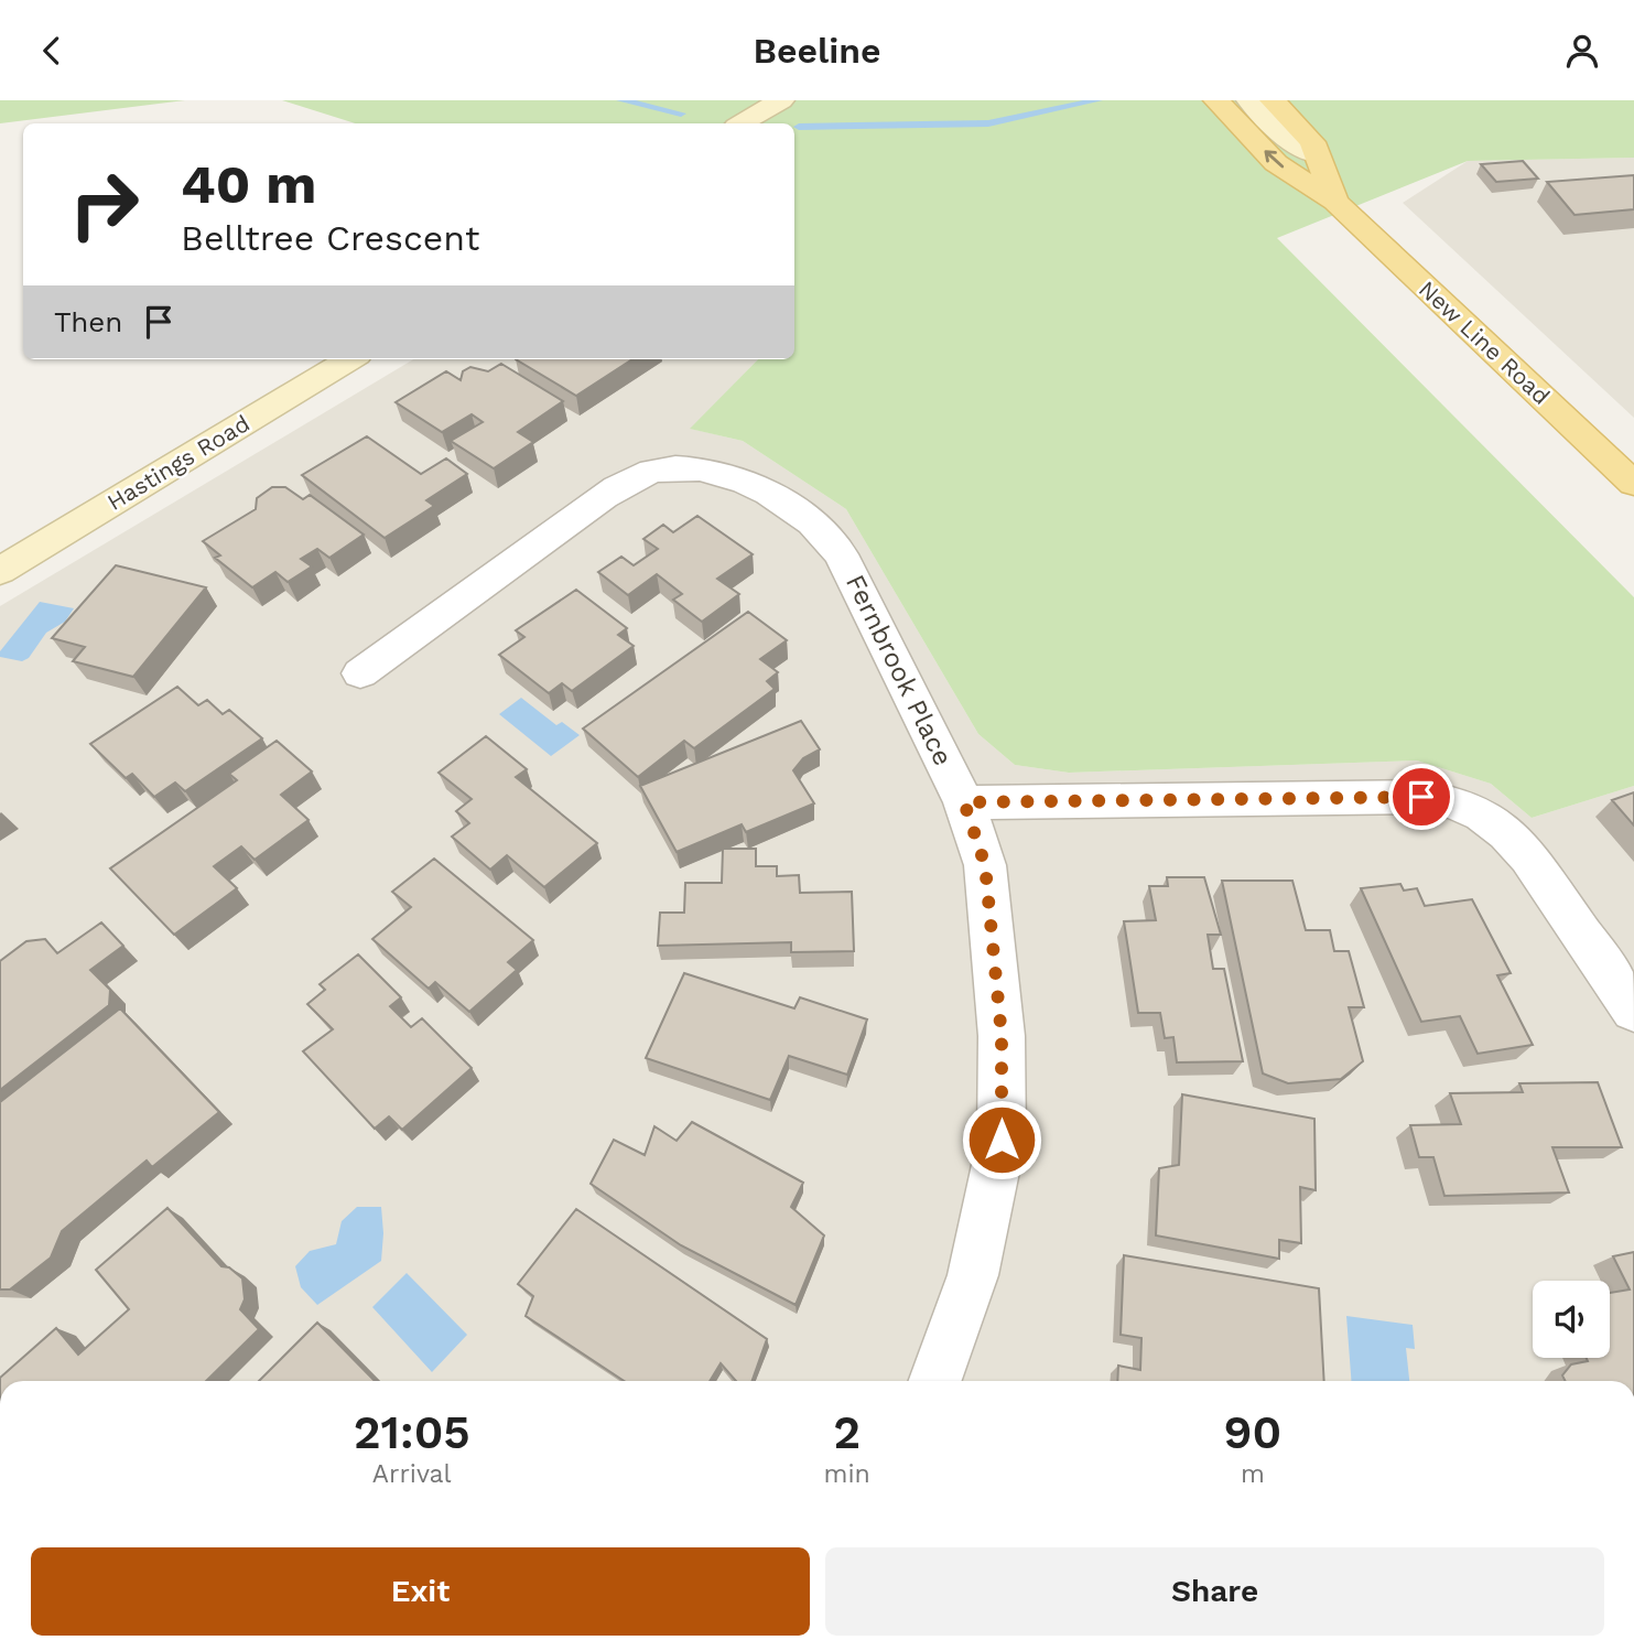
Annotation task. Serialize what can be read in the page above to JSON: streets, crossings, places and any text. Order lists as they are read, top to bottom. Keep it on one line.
{"streets":{"main road":["New Line Road","Hastings Road"],"street":["Fernbrook Place"]},"page":{"header":"Beeline","turn":["40 m","Belltree Crescent"],"then":"Then","eta":["21:05","Arrival","2","min","90","m"],"buttons":["Exit","Share"]}}
